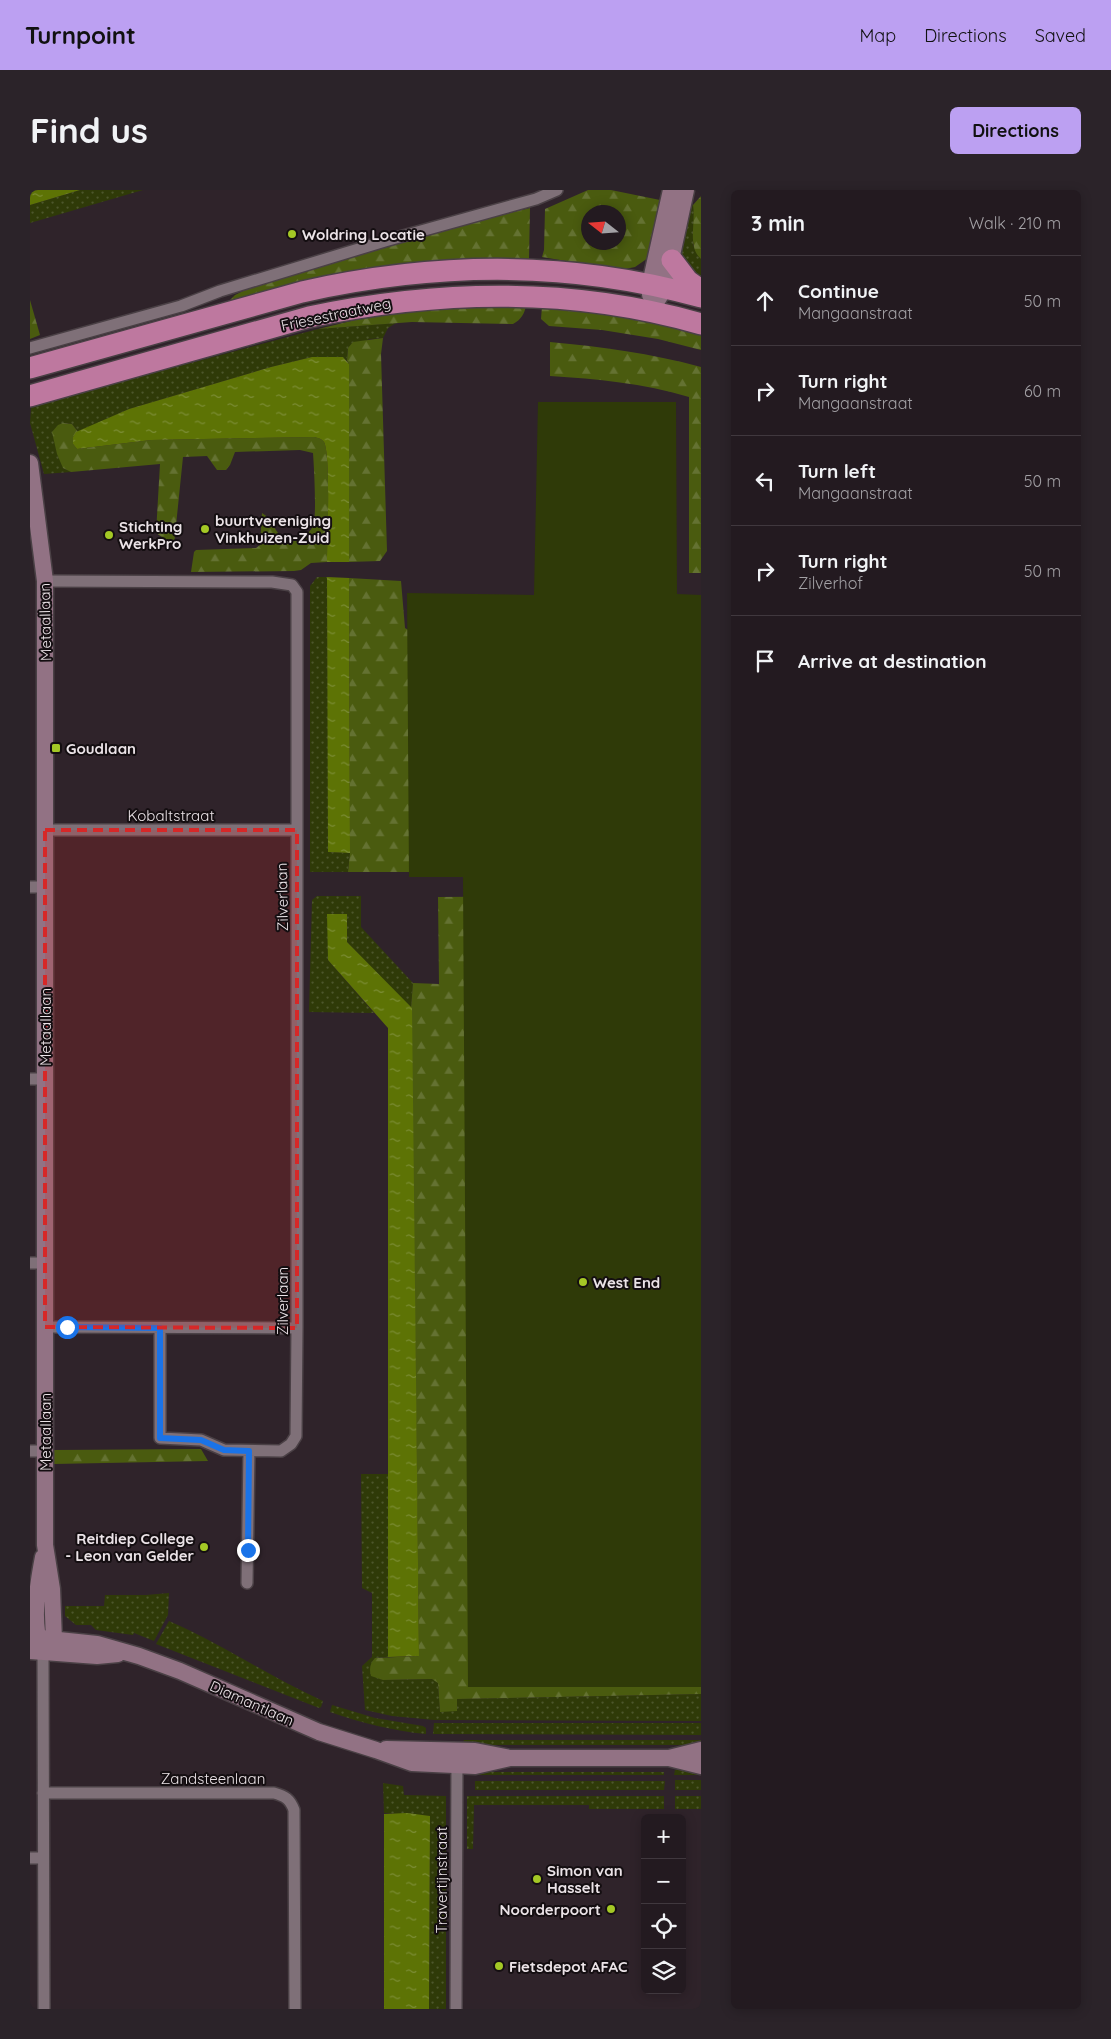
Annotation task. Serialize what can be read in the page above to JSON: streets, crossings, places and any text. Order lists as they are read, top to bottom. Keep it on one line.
{"streets":{"highway":["Friesestraatweg"],"street":["Metaallaan","Kobaltstraat","Zilverlaan","Diamantlaan","Zandsteenlaan","Travertijnstraat"]},"crossings":[["Metaallaan","Kobaltstraat"],["Metaallaan","Zilverlaan"],["Metaallaan","Diamantlaan"],["Kobaltstraat","Zilverlaan"],["Diamantlaan","Travertijnstraat"]],"places":{"other":["Woldring Locatie","buurtvereniging Vinkhuizen-Zuid","Stichting WerkPro","West End","Reitdiep College - Leon van Gelder","Simon van Hasselt","Noorderpoort","Fietsdepot AFAC"],"transit":["Goudlaan"]},"north":"left","page":{"header":"Turnpoint","nav":["Map","Directions","Saved"],"buttons":"Directions","title":"Find us","heading":["3 min","Walk · 210 m"],"list":[["Continue","Mangaanstraat","50 m"],["Turn right","Mangaanstraat","60 m"],["Turn left","Mangaanstraat","50 m"],["Turn right","Zilverhof","50 m"],"Arrive at destination"],"map_buttons":["+","−"]}}
